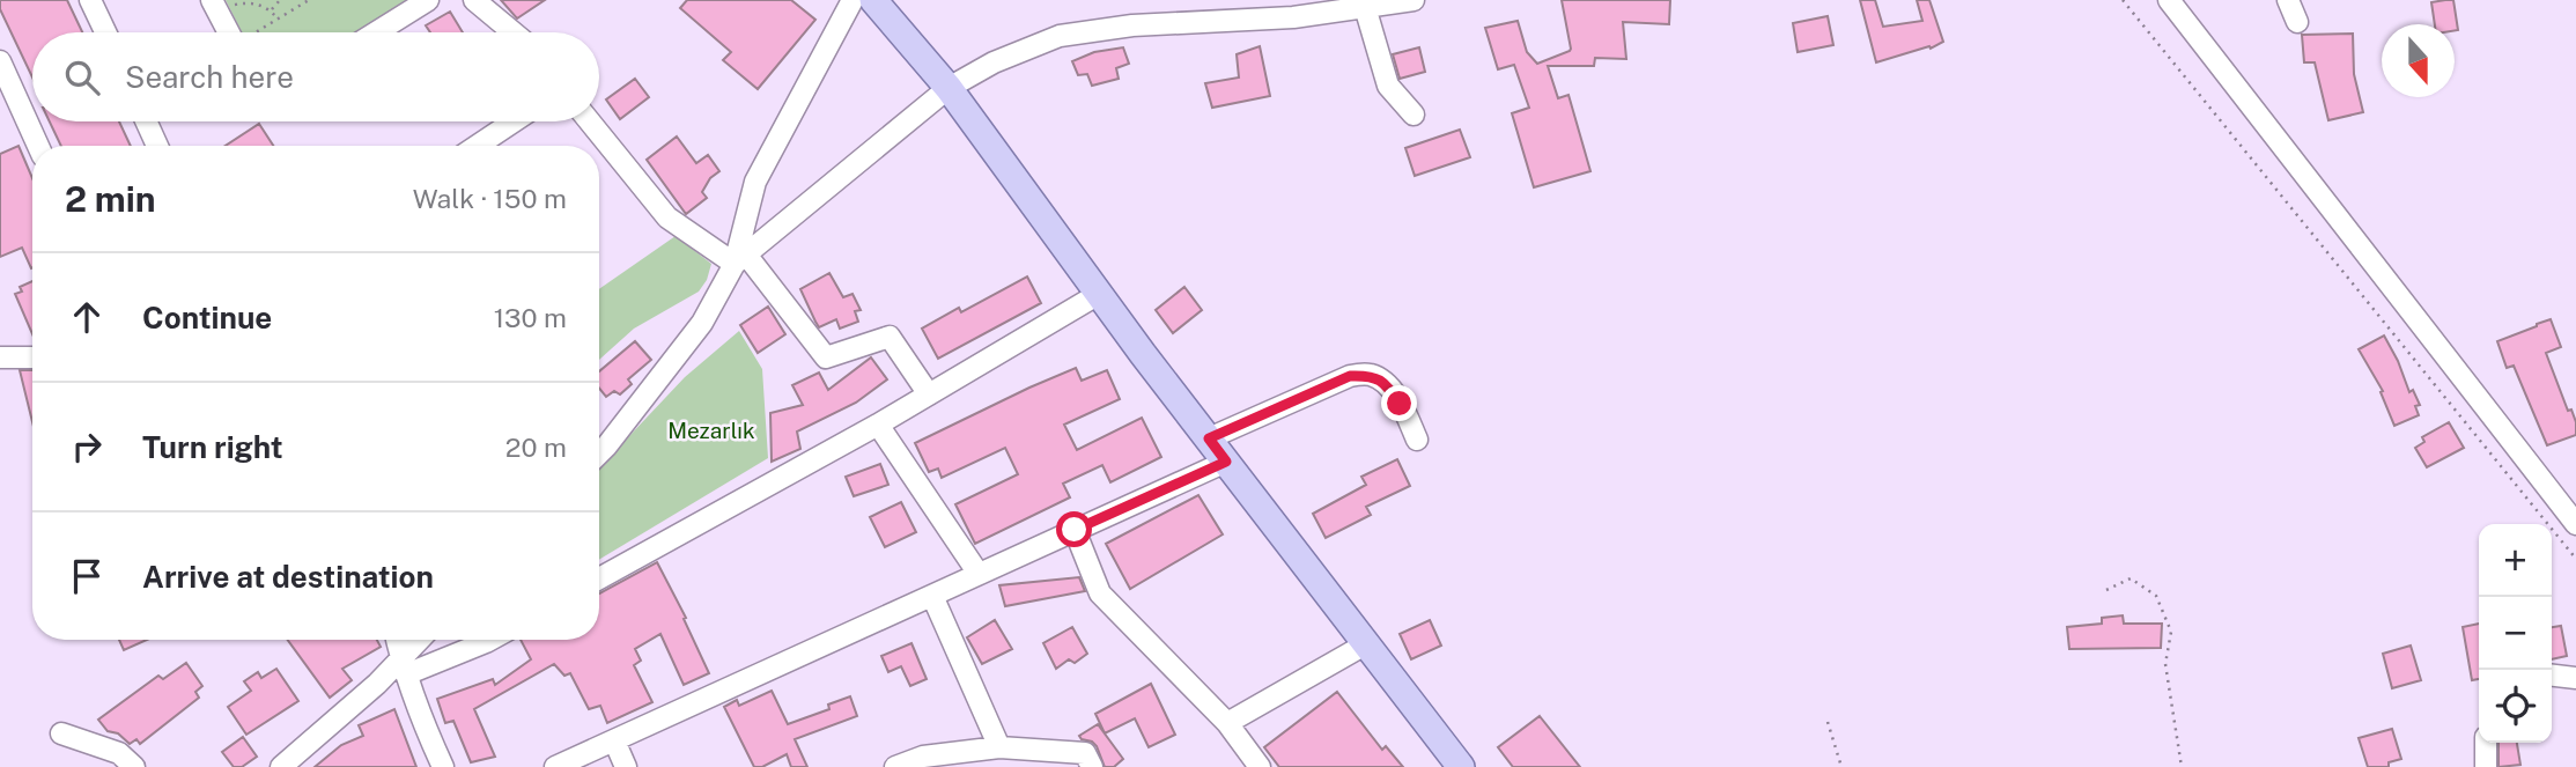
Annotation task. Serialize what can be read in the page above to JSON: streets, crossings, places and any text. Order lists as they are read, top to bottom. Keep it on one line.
{"parks":["Mezarlık"],"north":"bottom","page":{"search":"Search here","heading":["2 min","Walk · 150 m"],"list":[["Continue","130 m"],["Turn right","20 m"],"Arrive at destination"],"map_buttons":["+","−"]}}
